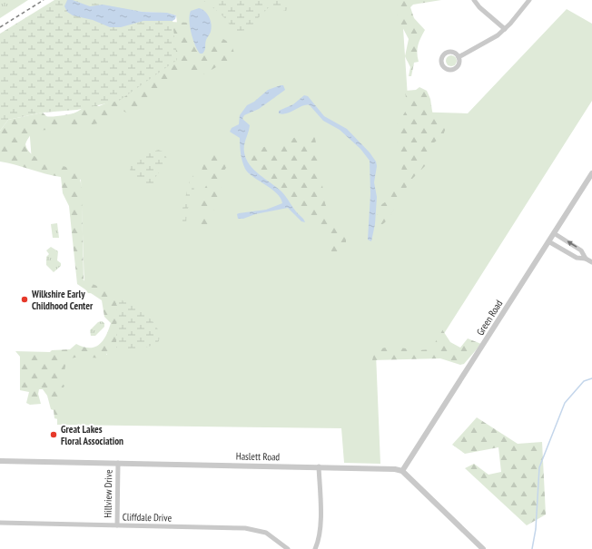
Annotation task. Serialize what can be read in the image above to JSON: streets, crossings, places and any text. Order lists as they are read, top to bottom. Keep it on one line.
{"streets":{"street":["Green Road","Haslett Road","Hillview Drive","Cliffdale Drive"]},"crossings":[["Green Road","Haslett Road"],["Haslett Road","Hillview Drive"],["Hillview Drive","Cliffdale Drive"]],"places":["Wilkshire Early Childhood Center","Great Lakes Floral Association"]}
